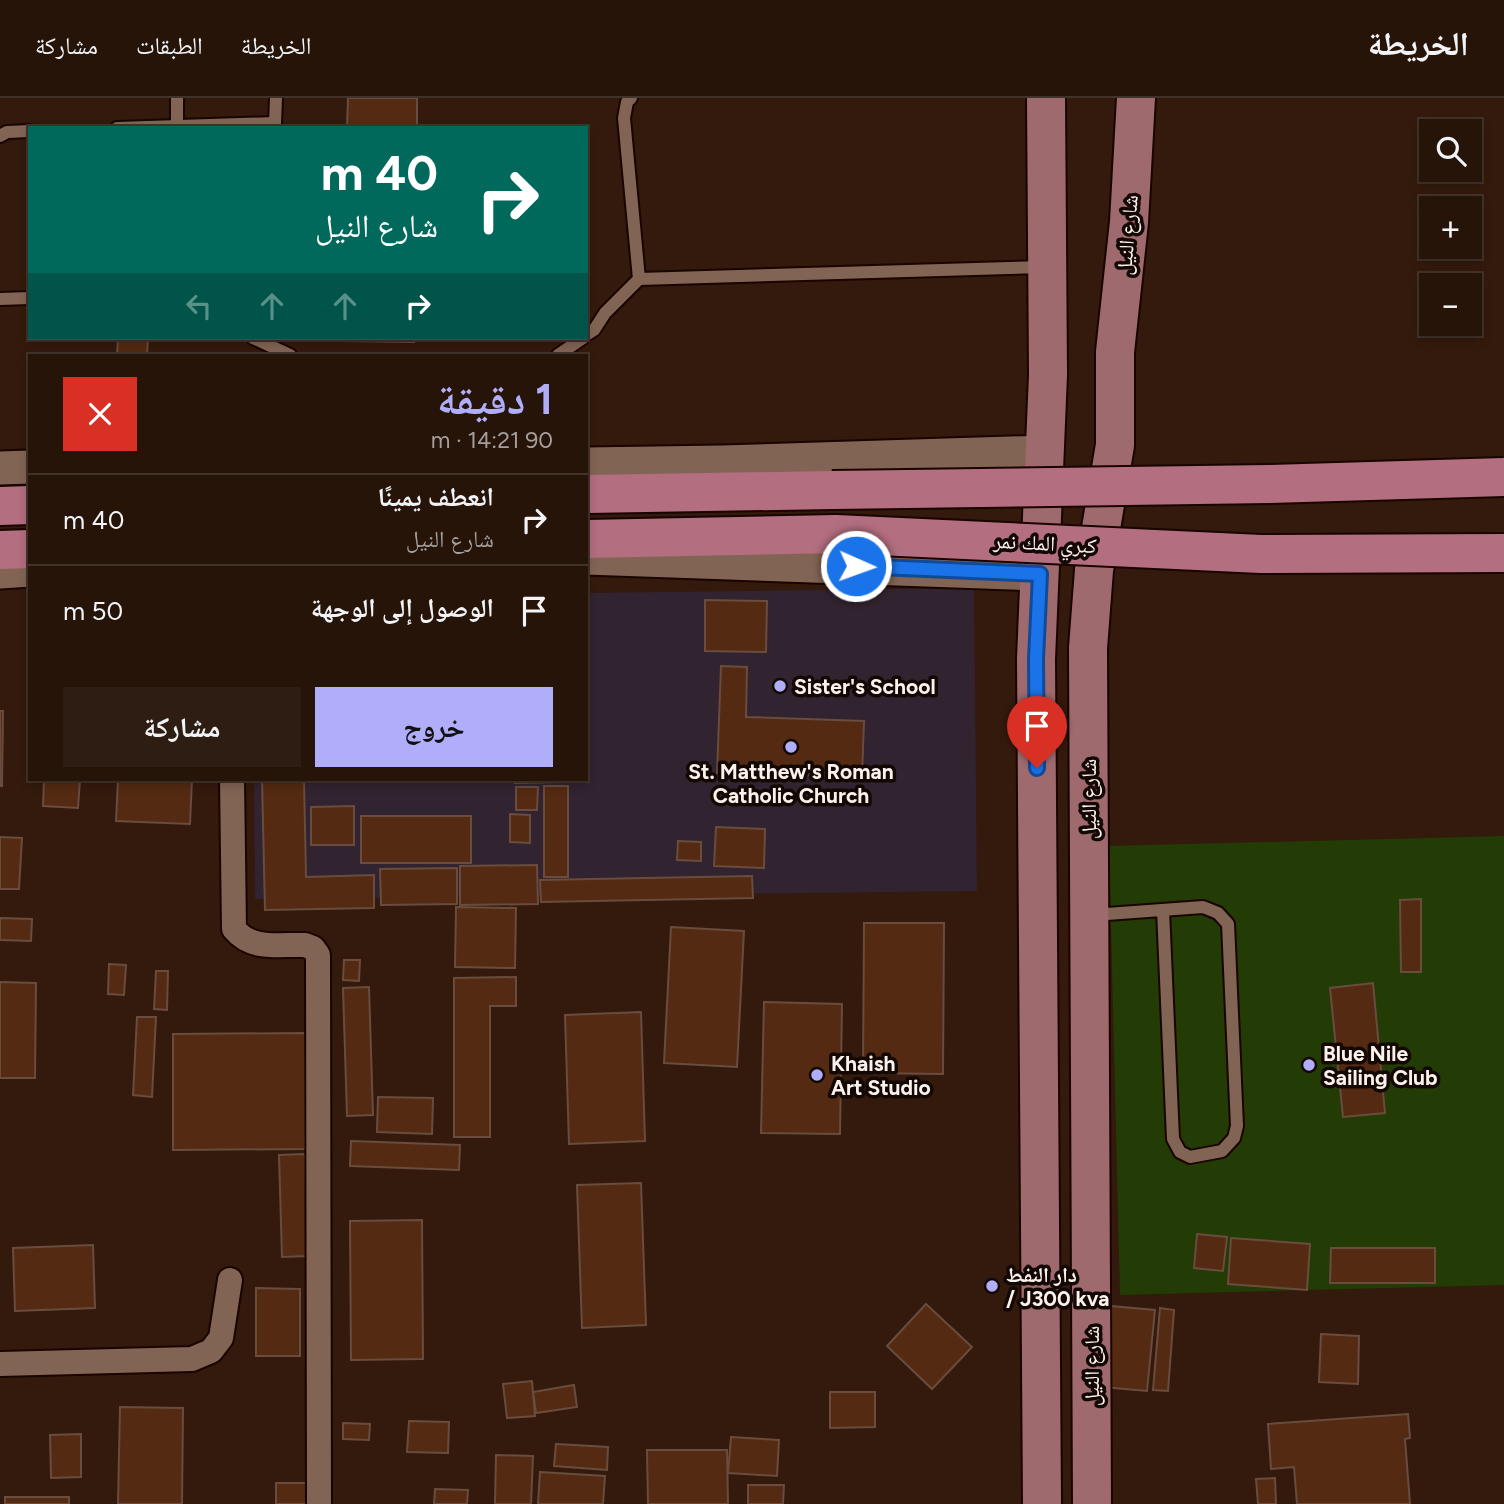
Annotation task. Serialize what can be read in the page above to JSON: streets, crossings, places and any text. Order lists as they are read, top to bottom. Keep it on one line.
{"streets":{"highway":["كبري المك نمر"],"main road":["شارع النيل"]},"places":["Sister's School","St. Matthew's Roman Catholic Church","Blue Nile Sailing Club","Khaish Art Studio","دار النفط / J300 kva"],"page":{"header":"الخريطة","nav":["الخريطة","الطبقات","مشاركة"],"map_buttons":["+","−"],"turn":["40 m","شارع النيل"],"heading":["1 دقيقة","90 m · 14:21"],"list":[{"name":"انعطف يمينًا","note":"شارع النيل","value":"40 m"},{"name":"الوصول إلى الوجهة","value":"50 m"}],"buttons":["خروج","مشاركة"]}}
